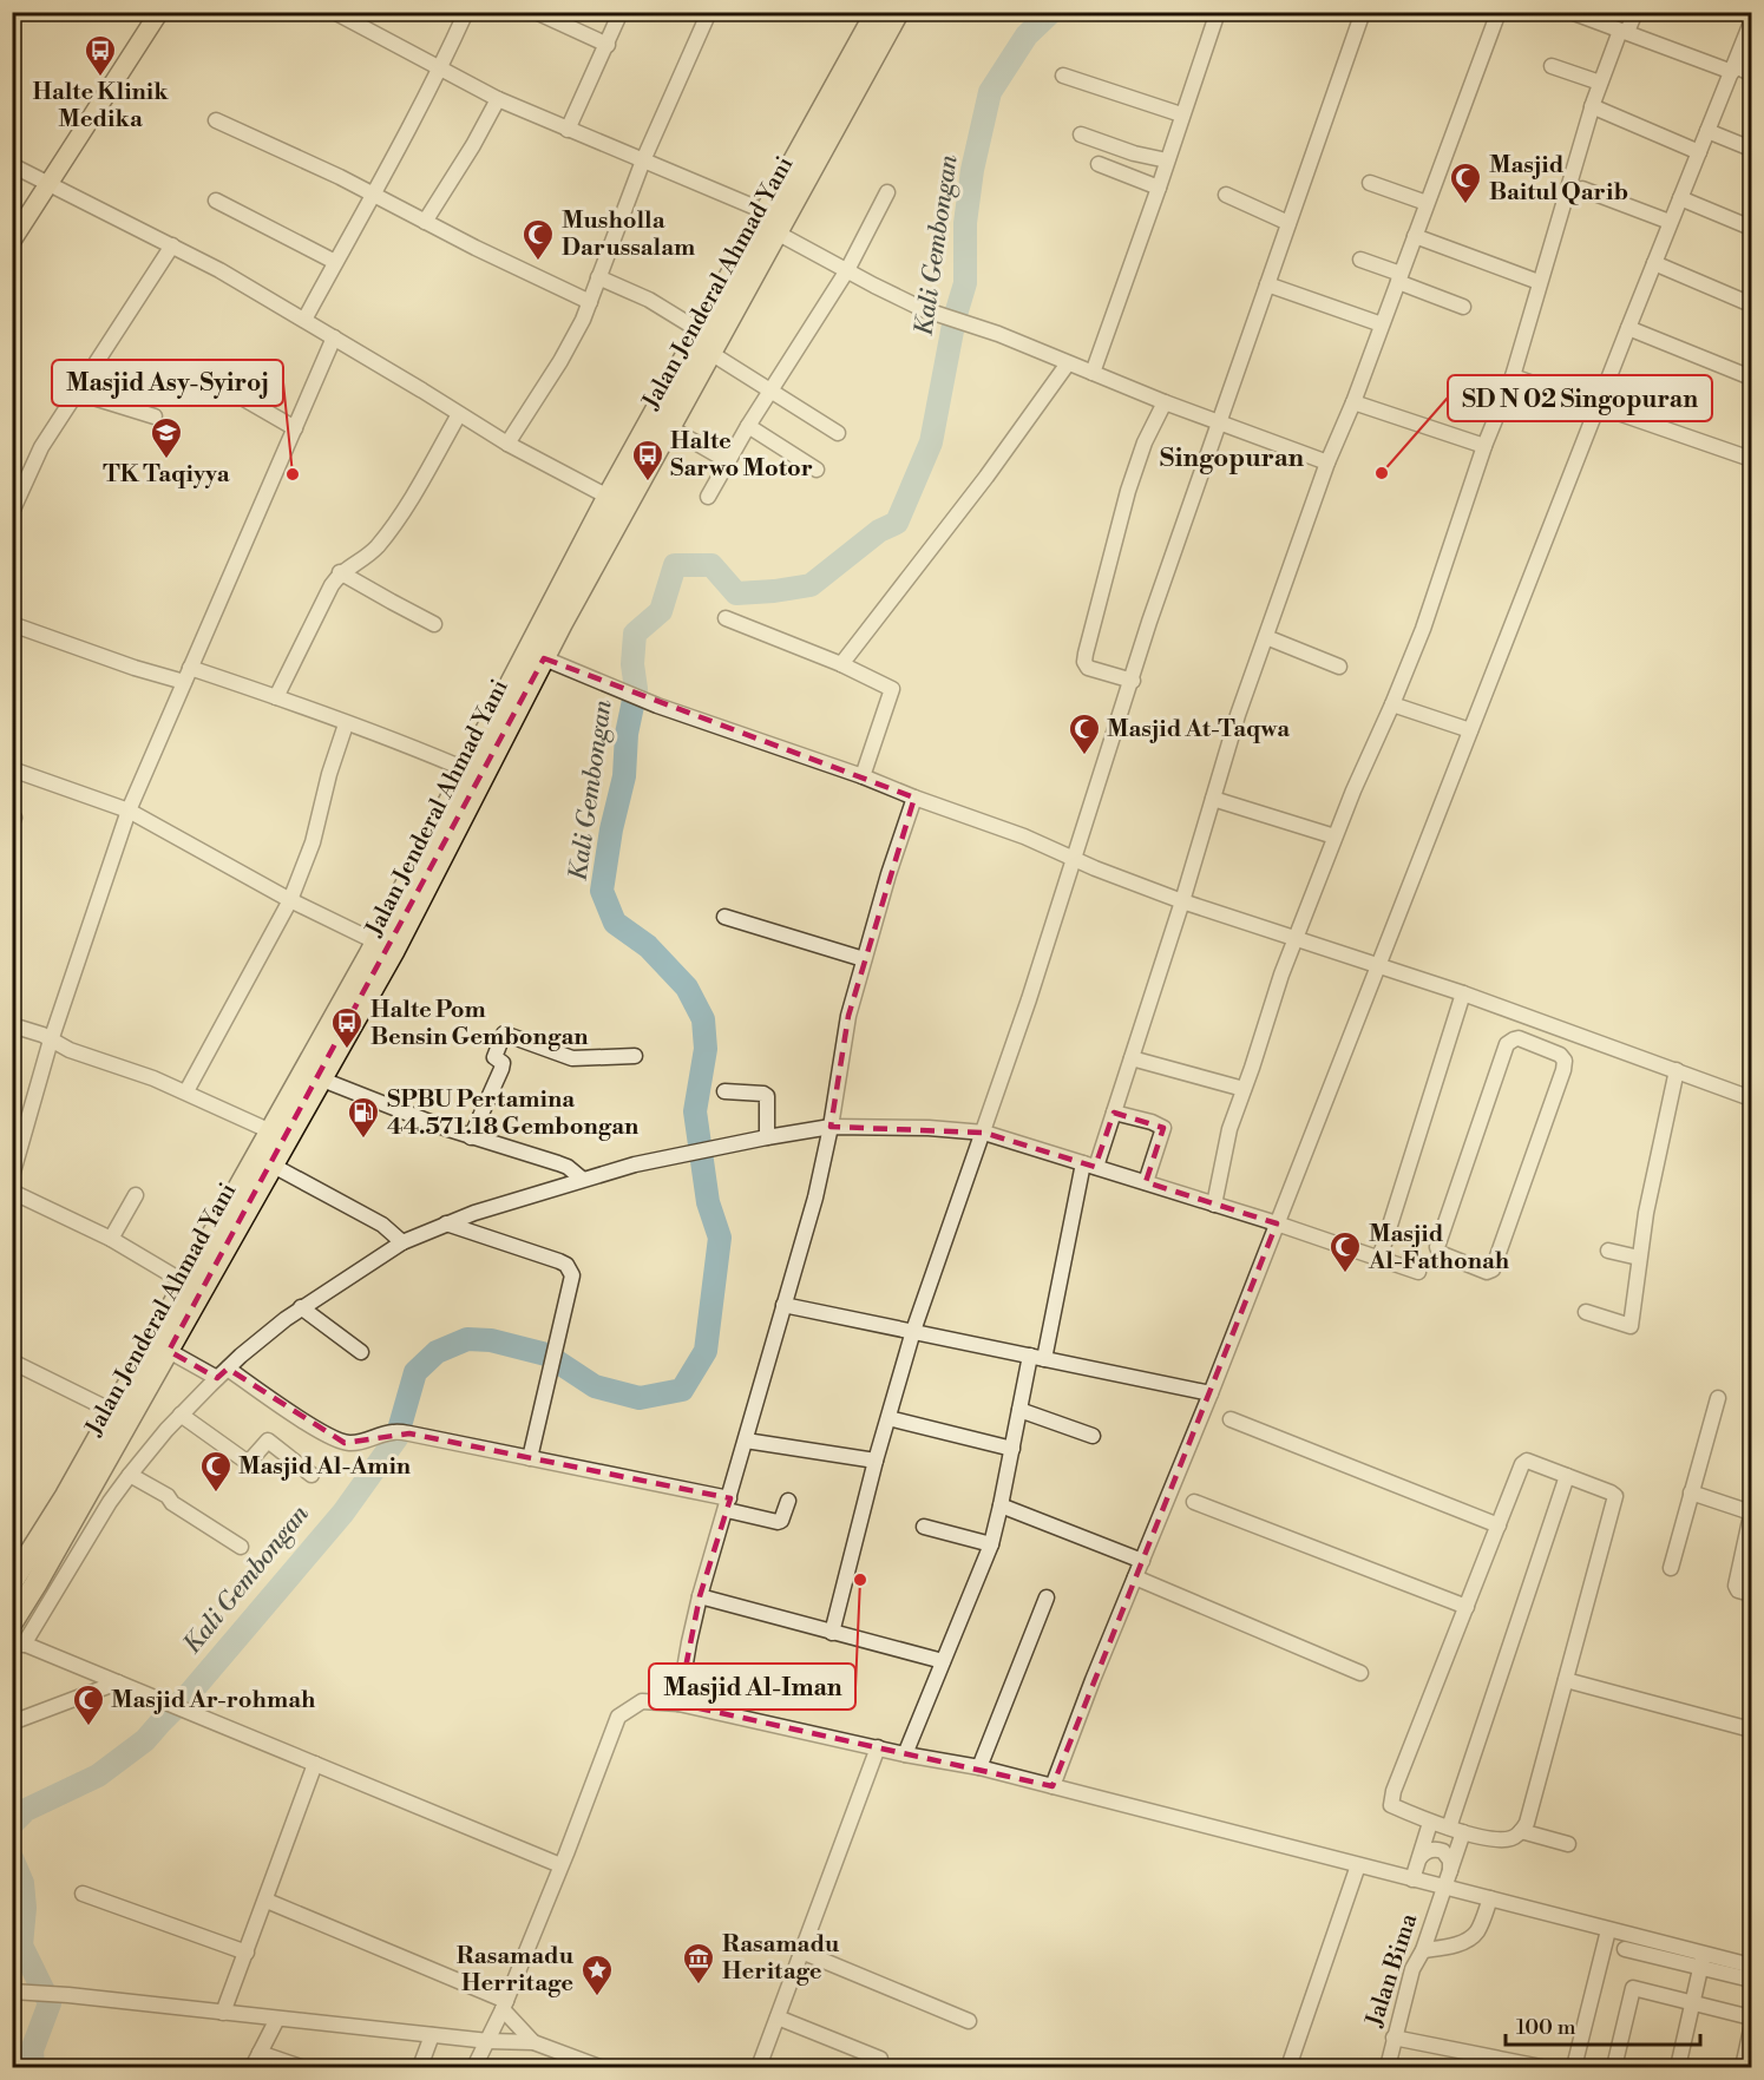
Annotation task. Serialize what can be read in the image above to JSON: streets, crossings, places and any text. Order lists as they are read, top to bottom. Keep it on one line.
{"streets":{"highway":["Jalan Jenderal Ahmad Yani"],"street":["Jalan Bima"]},"districts":["Singopuran"],"water":["Kali Gembongan"],"places":{"bus stop":["Halte Klinik Medika","Halte Sarwo Motor","Halte Pom Bensin Gembongan"],"mosque":["Masjid Baitul Qarib","Musholla Darussalam","Masjid At-Taqwa","Masjid Al-Fathonah","Masjid Al-Amin","Masjid Ar-rohmah"],"school or university":["TK Taqiyya"],"other":["SD N 02 Singopuran","Masjid Asy-Syiroj","Masjid Al-Iman"],"fuel station":["SPBU Pertamina 44.571.18 Gembongan"],"museum":["Rasamadu Heritage"],"place":["Rasamadu Herritage"]},"scale_bar":"100 m"}
